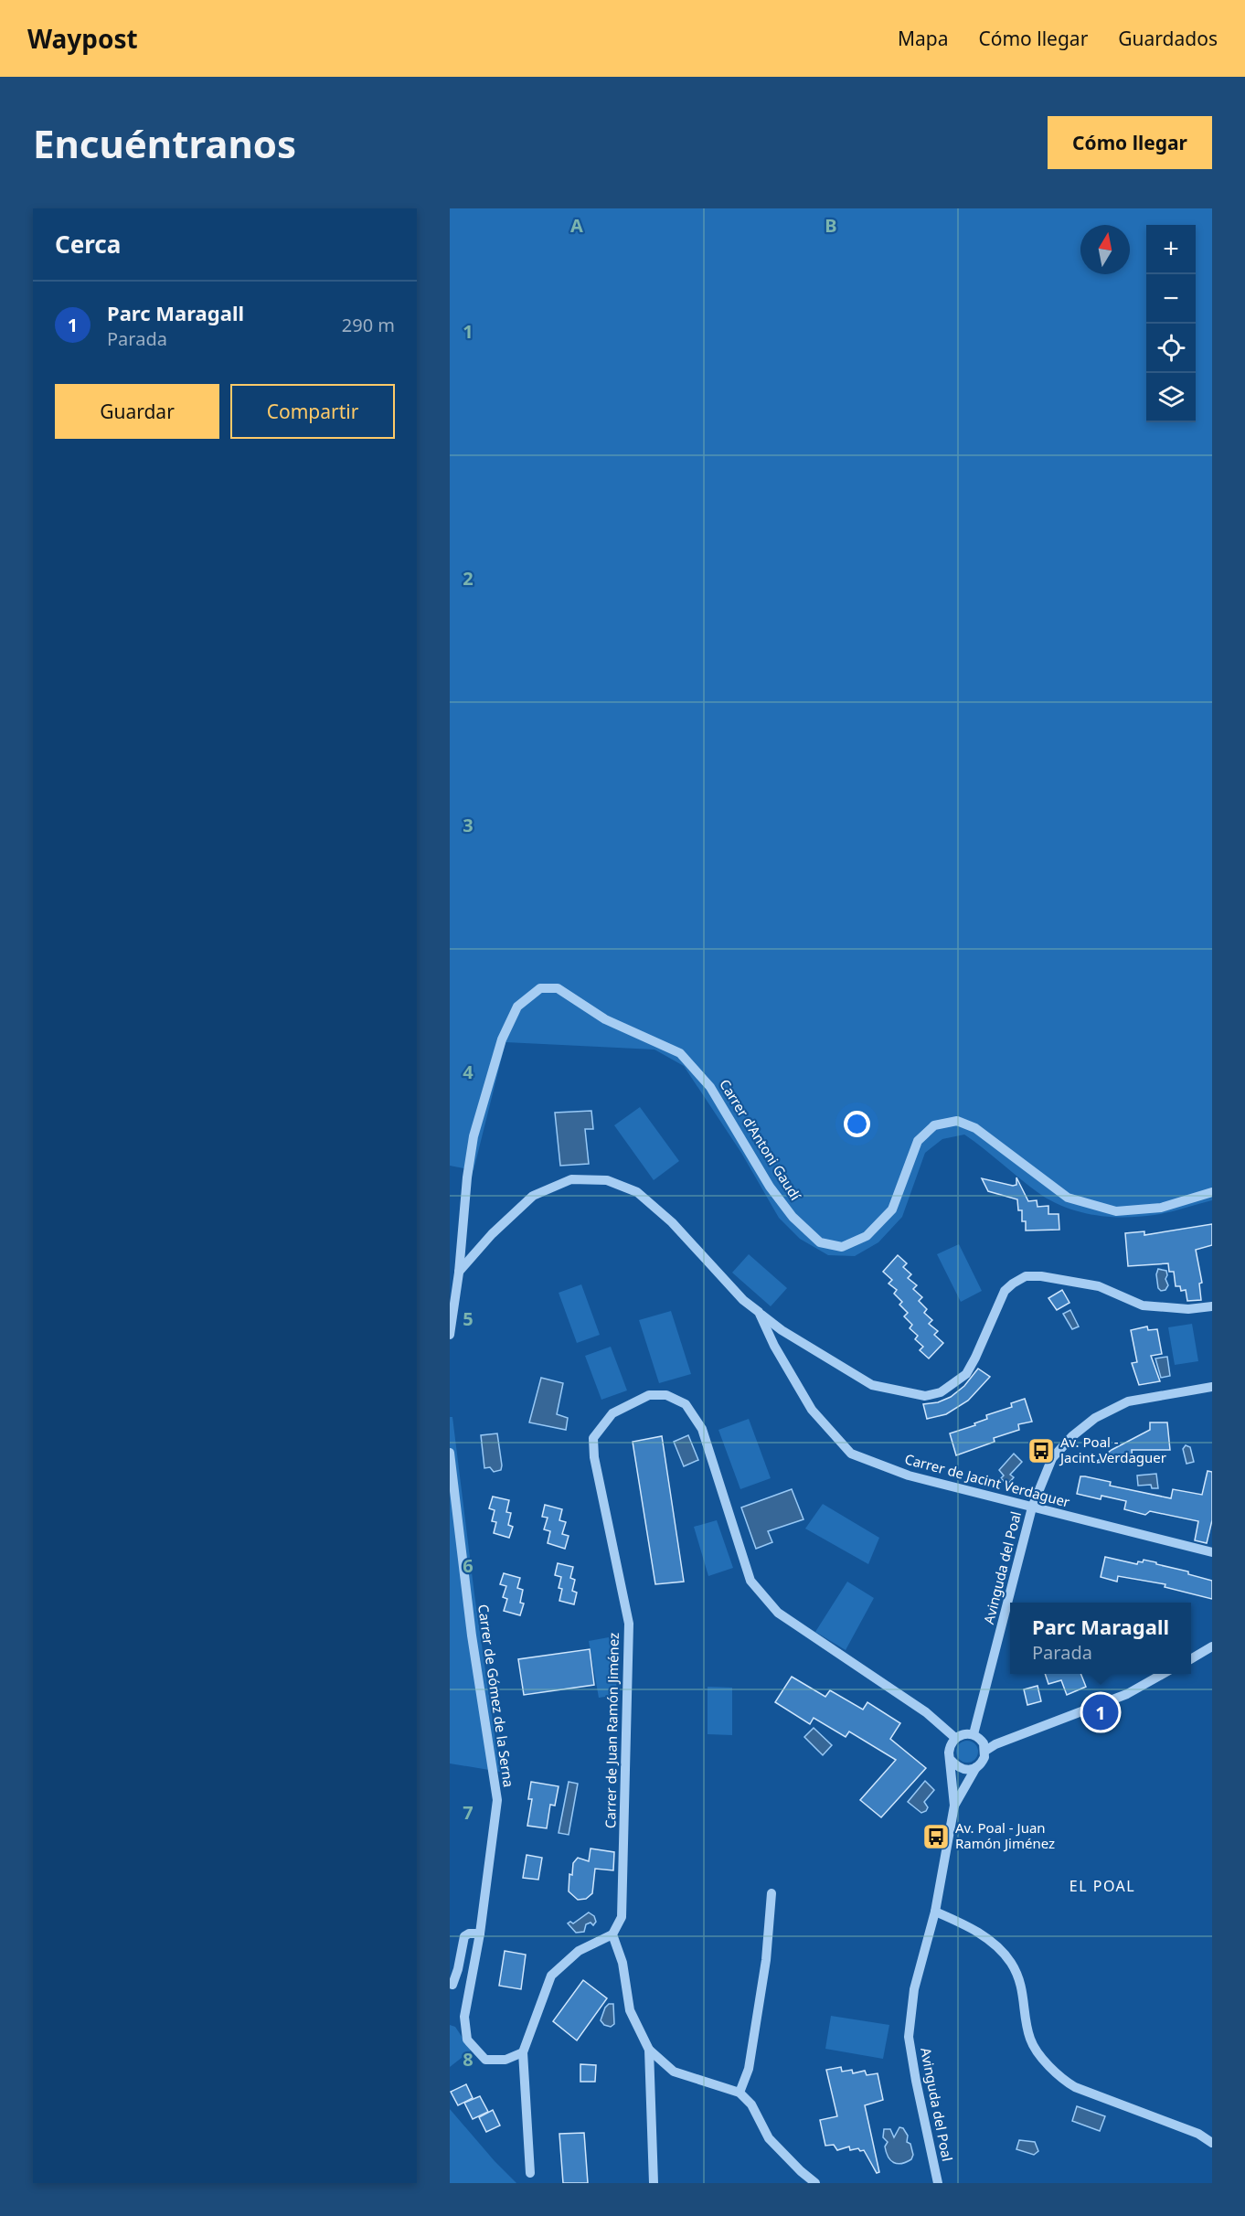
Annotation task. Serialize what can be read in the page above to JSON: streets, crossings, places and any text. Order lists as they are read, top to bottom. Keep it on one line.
{"streets":{"street":["Carrer d'Antoni Gaudí","Carrer de Jacint Verdaguer","Avinguda del Poal","Carrer de Gómez de la Serna","Carrer de Juan Ramón Jiménez"]},"crossings":[["Carrer d'Antoni Gaudí","Carrer de Jacint Verdaguer"],["Carrer de Jacint Verdaguer","Avinguda del Poal"],["Avinguda del Poal","Carrer de Juan Ramón Jiménez"]],"districts":["EL POAL"],"places":{"bus stop":["Av. Poal - Jacint Verdaguer","Av. Poal - Juan Ramón Jiménez"]},"north":"top","page":{"header":"Waypost","nav":["Mapa","Cómo llegar","Guardados"],"buttons":["Cómo llegar",["Guardar","Compartir"]],"title":"Encuéntranos","heading":"Cerca","map_buttons":["+","−"],"list":[{"mark":"1","name":"Parc Maragall","note":"Parada","value":"290 m"}],"popup":["Parc Maragall","Parada"],"pins":"1"},"grid":{"columns":["A","B"],"rows":["1","2","3","4","5","6","7","8"]}}
